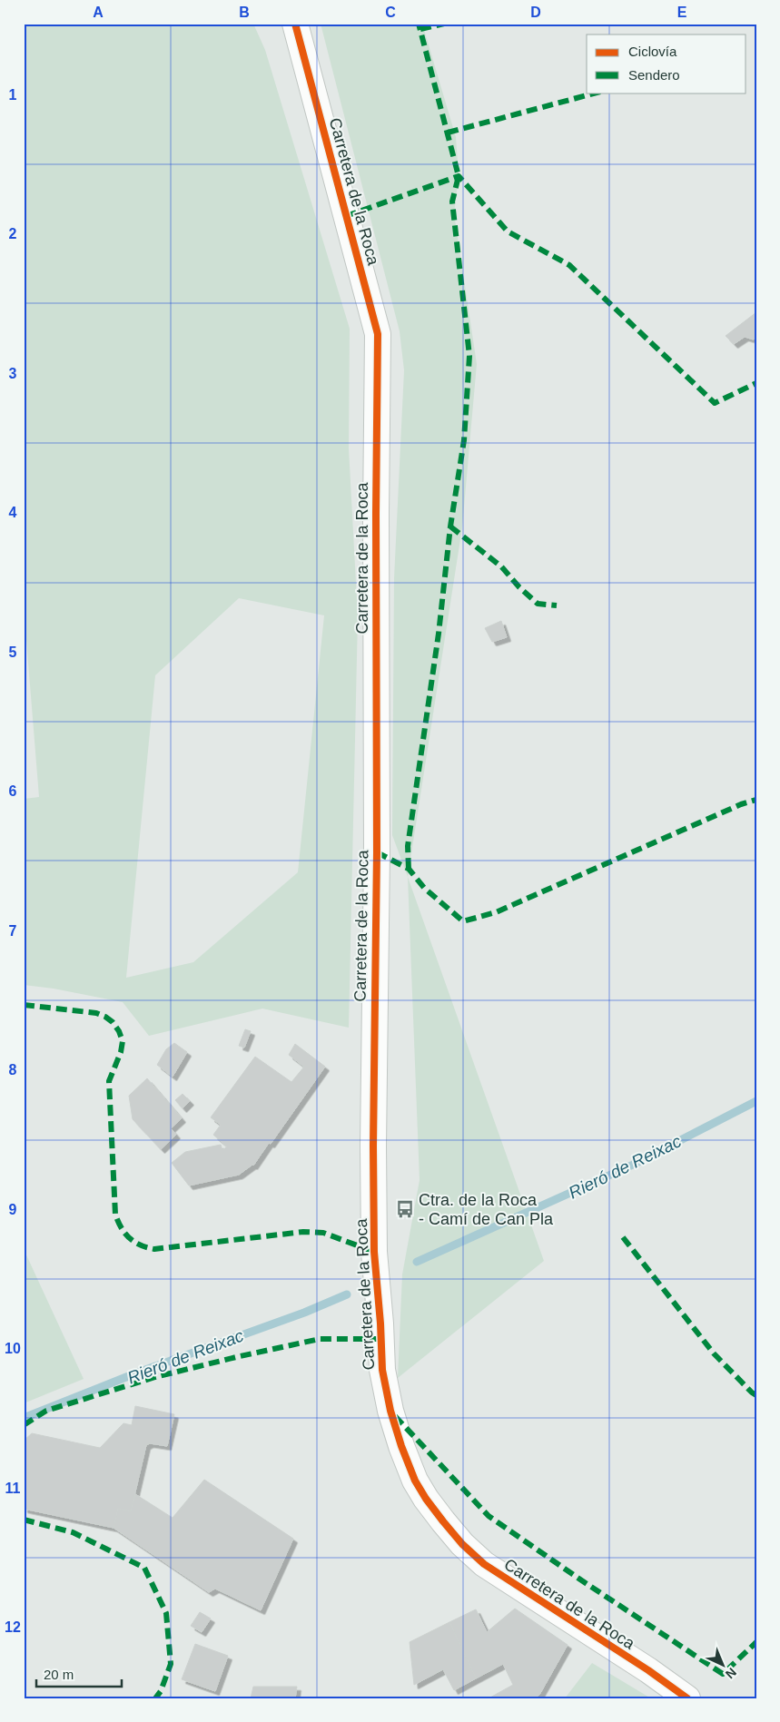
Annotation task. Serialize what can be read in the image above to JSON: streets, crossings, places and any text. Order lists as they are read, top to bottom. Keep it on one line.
{"streets":{"street":["Carretera de la Roca"]},"water":["Rieró de Reixac"],"places":{"bus stop":["Ctra. de la Roca - Camí de Can Pla"]},"legend":["Ciclovía","Sendero"],"scale_bar":"20 m","north":"bottom right","grid":{"columns":["A","B","C","D","E"],"rows":["1","2","3","4","5","6","7","8","9","10","11","12"]}}
